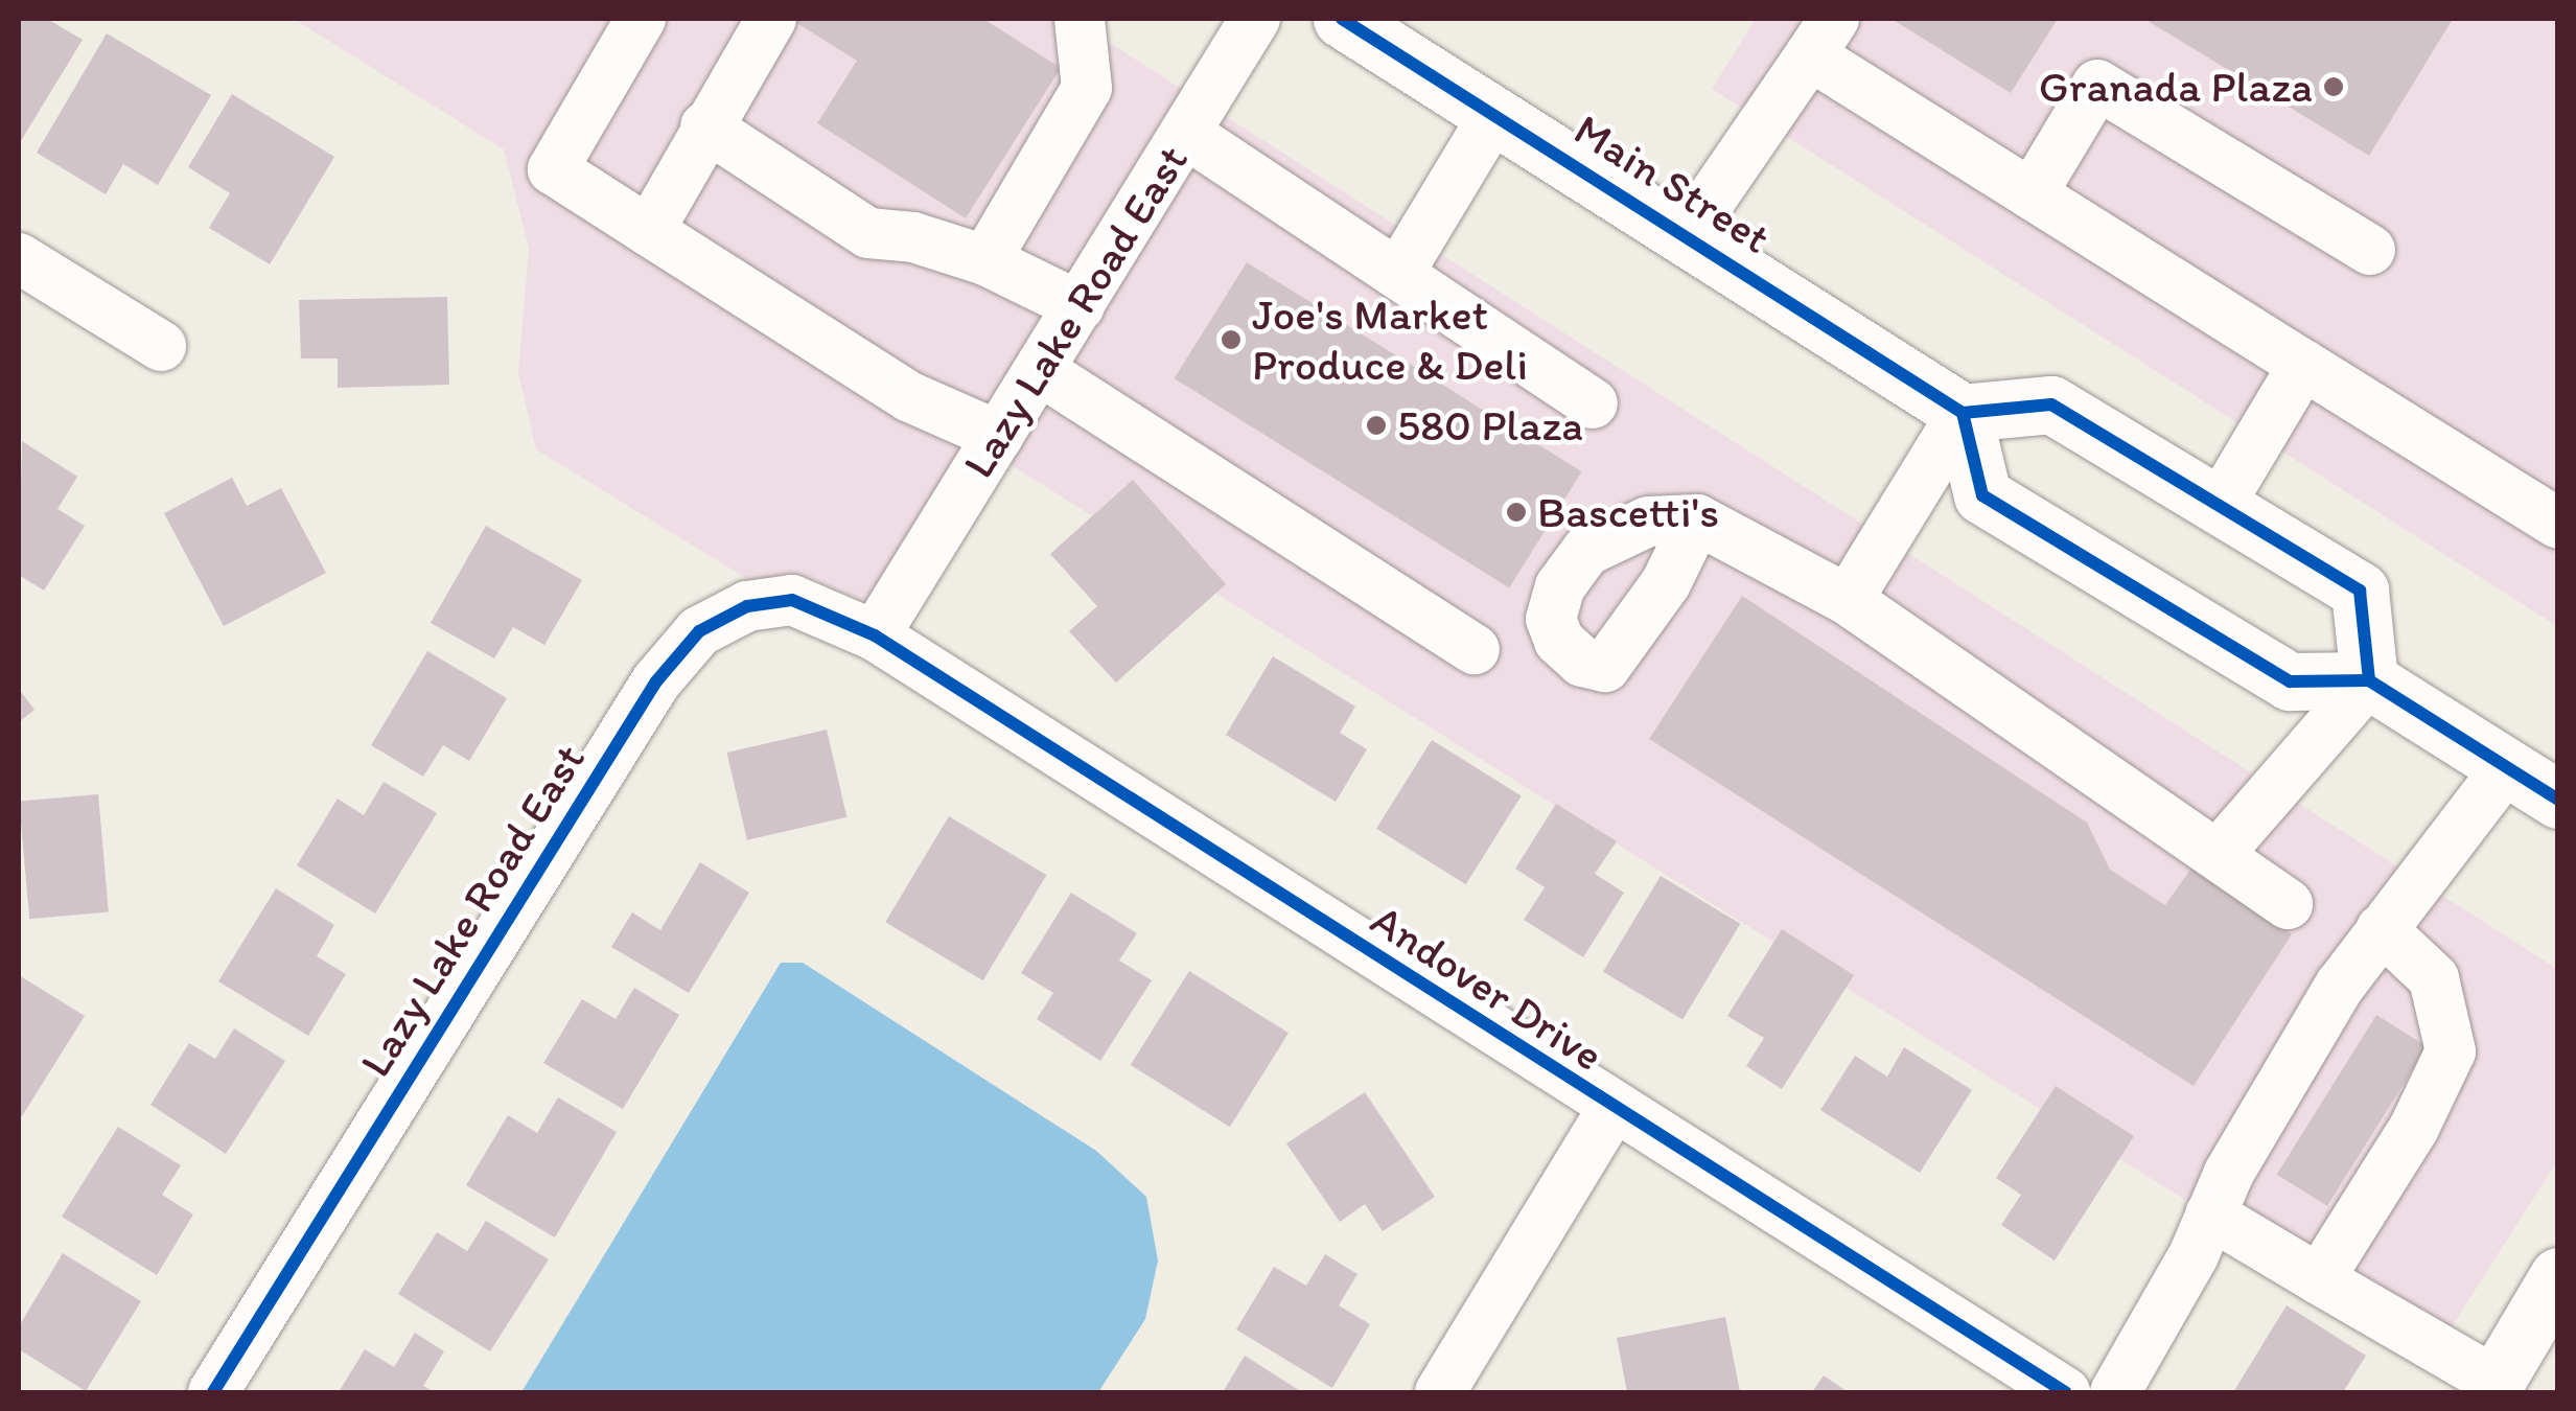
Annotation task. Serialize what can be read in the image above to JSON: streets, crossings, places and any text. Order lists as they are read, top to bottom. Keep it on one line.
{"streets":{"main road":["Main Street"],"street":["Lazy Lake Road East","Andover Drive"]},"crossings":[["Lazy Lake Road East","Andover Drive"]],"places":["Granada Plaza","Joe's Market Produce & Deli","580 Plaza","Bascetti's"]}
